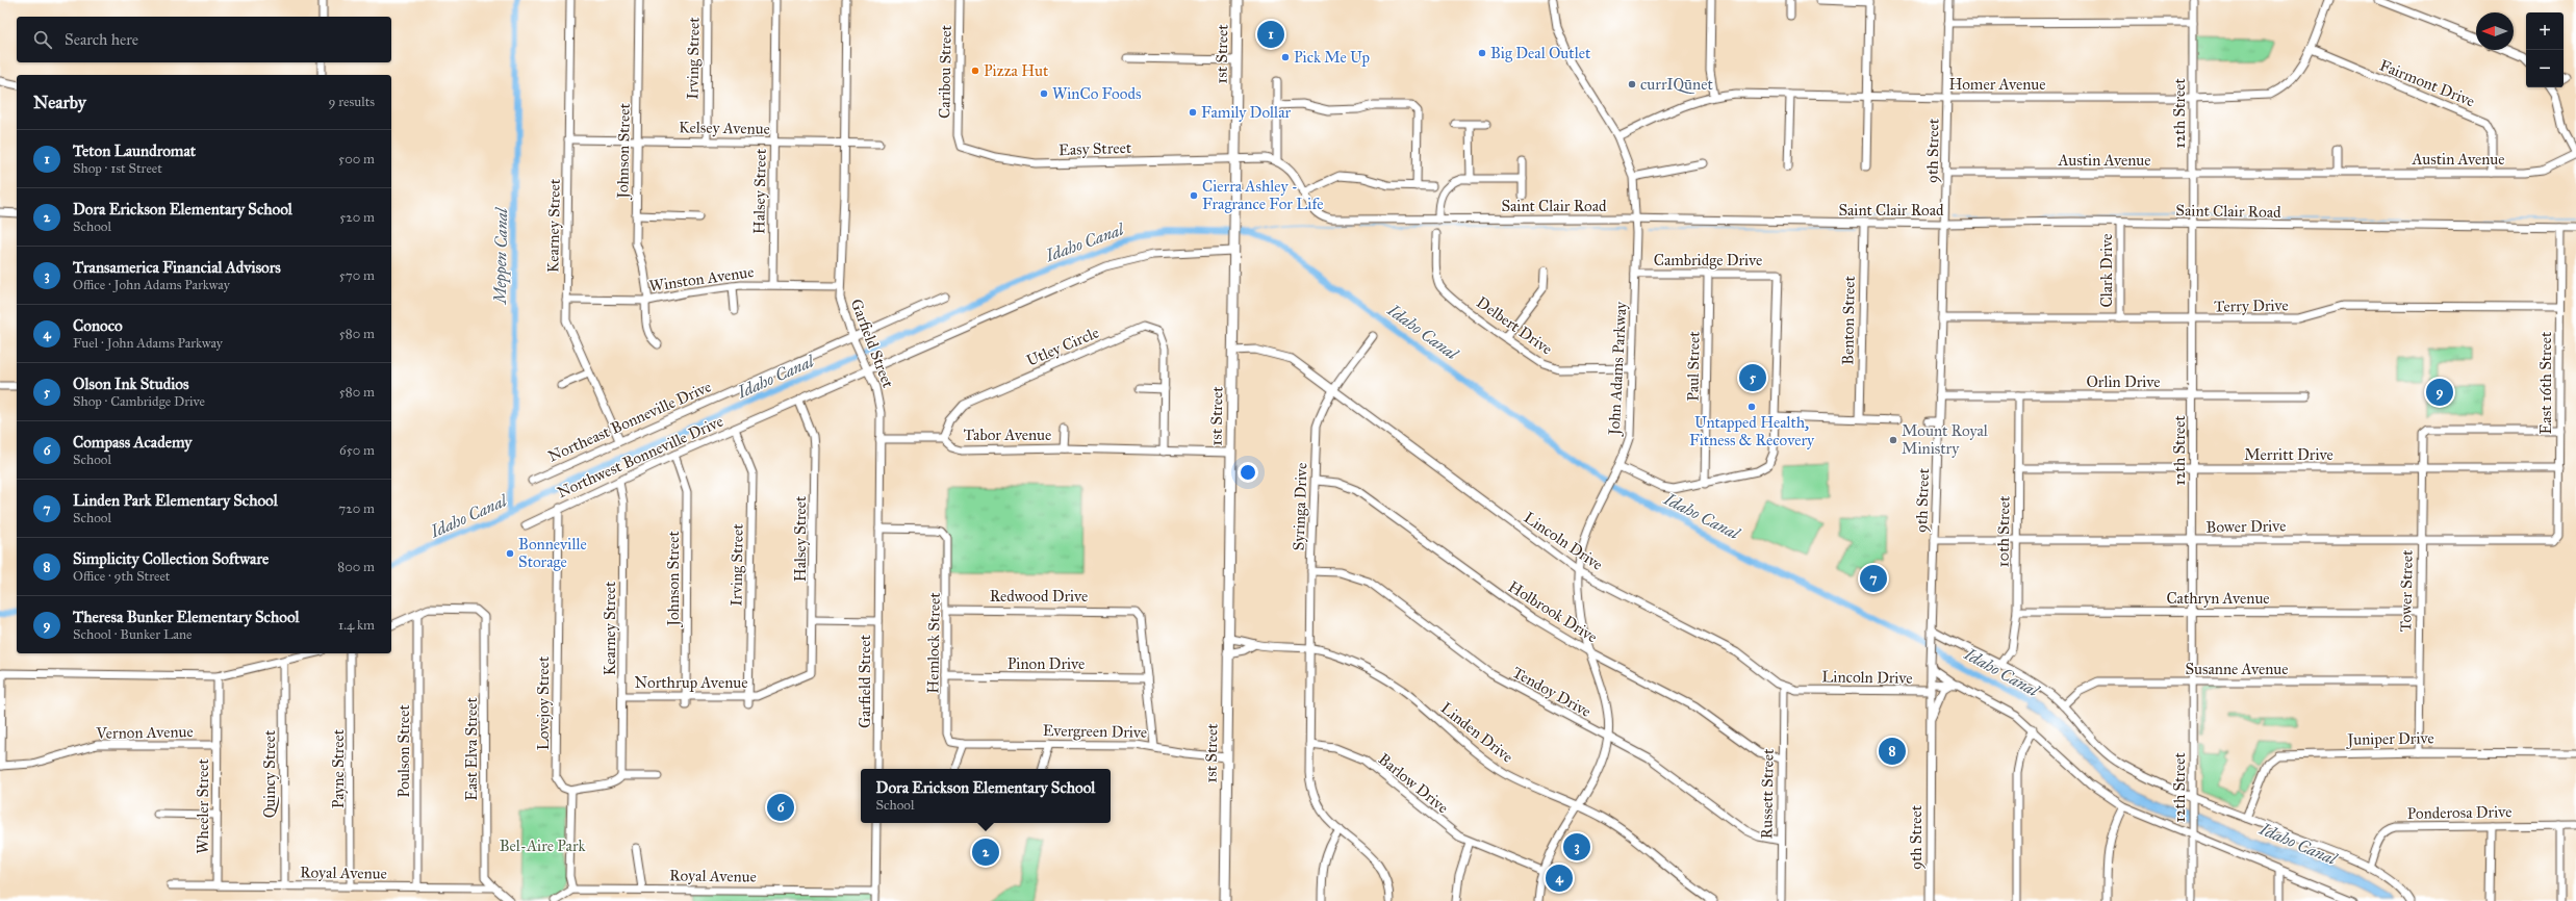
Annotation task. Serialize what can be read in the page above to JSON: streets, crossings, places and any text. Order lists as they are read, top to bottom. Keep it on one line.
{"streets":{"main road":["1st Street"],"street":["Irving Street","Caribou Street","Fairmont Drive","Homer Avenue","12th Street","Kelsey Avenue","Easy Street","Johnson Street","9th Street","Austin Avenue","Halsey Street","Saint Clair Road","Kearney Street","Cambridge Drive","Clark Drive","Winston Avenue","Terry Drive","Benton Street","Delbert Drive","Garfield Street","Utley Circle","Paul Street","John Adams Parkway","Orlin Drive","East 16th Street","Northeast Bonneville Drive","Tabor Avenue","Merritt Drive","Northwest Bonneville Drive","Syringa Drive","Bower Drive","10th Street","Lincoln Drive","Tower Street","Redwood Drive","Cathryn Avenue","Holbrook Drive","Hemlock Street","Pinon Drive","Susanne Avenue","Northrup Avenue","Tendoy Drive","Lovejoy Street","Evergreen Drive","Vernon Avenue","Linden Drive","Juniper Drive","East Elva Street","Poulson Street","Payne Street","Quincy Street","Barlow Drive","Russett Street","Wheeler Street","Ponderosa Drive","Royal Avenue"]},"crossings":[["1st Street","Easy Street"],["1st Street","Saint Clair Road"],["1st Street","Tabor Avenue"],["1st Street","Northwest Bonneville Drive"],["1st Street","Lincoln Drive"],["1st Street","Evergreen Drive"],["1st Street","Linden Drive"],["Irving Street","Kelsey Avenue"],["Irving Street","Northwest Bonneville Drive"],["Irving Street","Northrup Avenue"],["Caribou Street","Easy Street"],["Fairmont Drive","Homer Avenue"],["Fairmont Drive","Austin Avenue"],["Homer Avenue","12th Street"],["Homer Avenue","9th Street"],["Homer Avenue","John Adams Parkway"],["12th Street","Austin Avenue"],["12th Street","Saint Clair Road"],["12th Street","Terry Drive"],["12th Street","Orlin Drive"],["12th Street","Merritt Drive"],["12th Street","Bower Drive"],["12th Street","Cathryn Avenue"],["12th Street","Susanne Avenue"],["Kelsey Avenue","Johnson Street"],["Kelsey Avenue","Halsey Street"],["Kelsey Avenue","Kearney Street"],["Kelsey Avenue","Garfield Street"],["Easy Street","Saint Clair Road"],["Johnson Street","Winston Avenue"],["Johnson Street","Northwest Bonneville Drive"],["Johnson Street","Northrup Avenue"],["9th Street","Austin Avenue"],["9th Street","Saint Clair Road"],["9th Street","Terry Drive"],["9th Street","Orlin Drive"],["9th Street","Bower Drive"],["9th Street","Lincoln Drive"],["Halsey Street","Winston Avenue"],["Halsey Street","Northwest Bonneville Drive"],["Halsey Street","Northrup Avenue"],["Saint Clair Road","Clark Drive"],["Saint Clair Road","Benton Street"],["Saint Clair Road","John Adams Parkway"],["Saint Clair Road","East 16th Street"],["Kearney Street","Winston Avenue"],["Kearney Street","Northeast Bonneville Drive"],["Kearney Street","Northwest Bonneville Drive"],["Kearney Street","Northrup Avenue"],["Cambridge Drive","Paul Street"],["Cambridge Drive","John Adams Parkway"],["Clark Drive","Terry Drive"],["Winston Avenue","Garfield Street"],["Terry Drive","East 16th Street"],["Delbert Drive","John Adams Parkway"],["Garfield Street","Northeast Bonneville Drive"],["Garfield Street","Tabor Avenue"],["Garfield Street","Northwest Bonneville Drive"],["Garfield Street","Hemlock Street"],["Utley Circle","Tabor Avenue"],["John Adams Parkway","Lincoln Drive"],["John Adams Parkway","Holbrook Drive"],["John Adams Parkway","Tendoy Drive"],["John Adams Parkway","Linden Drive"],["John Adams Parkway","Barlow Drive"],["Orlin Drive","10th Street"],["East 16th Street","Merritt Drive"],["East 16th Street","Bower Drive"],["East 16th Street","Tower Street"],["Merritt Drive","10th Street"],["Merritt Drive","Tower Street"],["Northwest Bonneville Drive","Lovejoy Street"],["Syringa Drive","Lincoln Drive"],["Syringa Drive","Holbrook Drive"],["Syringa Drive","Tendoy Drive"],["Syringa Drive","Linden Drive"],["Syringa Drive","Barlow Drive"],["Bower Drive","10th Street"],["Bower Drive","Tower Street"],["10th Street","Cathryn Avenue"],["Lincoln Drive","Russett Street"],["Tower Street","Cathryn Avenue"],["Tower Street","Susanne Avenue"],["Tower Street","Juniper Drive"],["Redwood Drive","Hemlock Street"],["Redwood Drive","Pinon Drive"],["Holbrook Drive","Russett Street"],["Hemlock Street","Pinon Drive"],["Hemlock Street","Evergreen Drive"],["Tendoy Drive","Russett Street"],["Vernon Avenue","Wheeler Street"],["East Elva Street","Poulson Street"],["East Elva Street","Royal Avenue"],["Poulson Street","Royal Avenue"],["Payne Street","Royal Avenue"],["Quincy Street","Royal Avenue"],["Wheeler Street","Royal Avenue"]],"water":["Idaho Canal","Meppen Canal"],"parks":["Bel-Aire Park"],"places":["Big Deal Outlet","Pick Me Up","Pizza Hut","currIQūnet","WinCo Foods","Family Dollar","Cierra Ashley - Fragrance For Life","Untapped Health, Fitness & Recovery","Mount Royal Ministry","Bonneville Storage"],"north":"left","page":{"map_buttons":["+","−"],"search":"Search here","pins":["1","5","9","7","8","6","3","2","4"],"heading":["Nearby","9 results"],"list":[{"mark":"1","name":"Teton Laundromat","note":"Shop · 1st Street","value":"500 m"},{"mark":"2","name":"Dora Erickson Elementary School","note":"School","value":"520 m"},{"mark":"3","name":"Transamerica Financial Advisors","note":"Office · John Adams Parkway","value":"570 m"},{"mark":"4","name":"Conoco","note":"Fuel · John Adams Parkway","value":"580 m"},{"mark":"5","name":"Olson Ink Studios","note":"Shop · Cambridge Drive","value":"580 m"},{"mark":"6","name":"Compass Academy","note":"School","value":"650 m"},{"mark":"7","name":"Linden Park Elementary School","note":"School","value":"720 m"},{"mark":"8","name":"Simplicity Collection Software","note":"Office · 9th Street","value":"800 m"},{"mark":"9","name":"Theresa Bunker Elementary School","note":"School · Bunker Lane","value":"1.4 km"}],"popup":["Dora Erickson Elementary School","School"]}}
